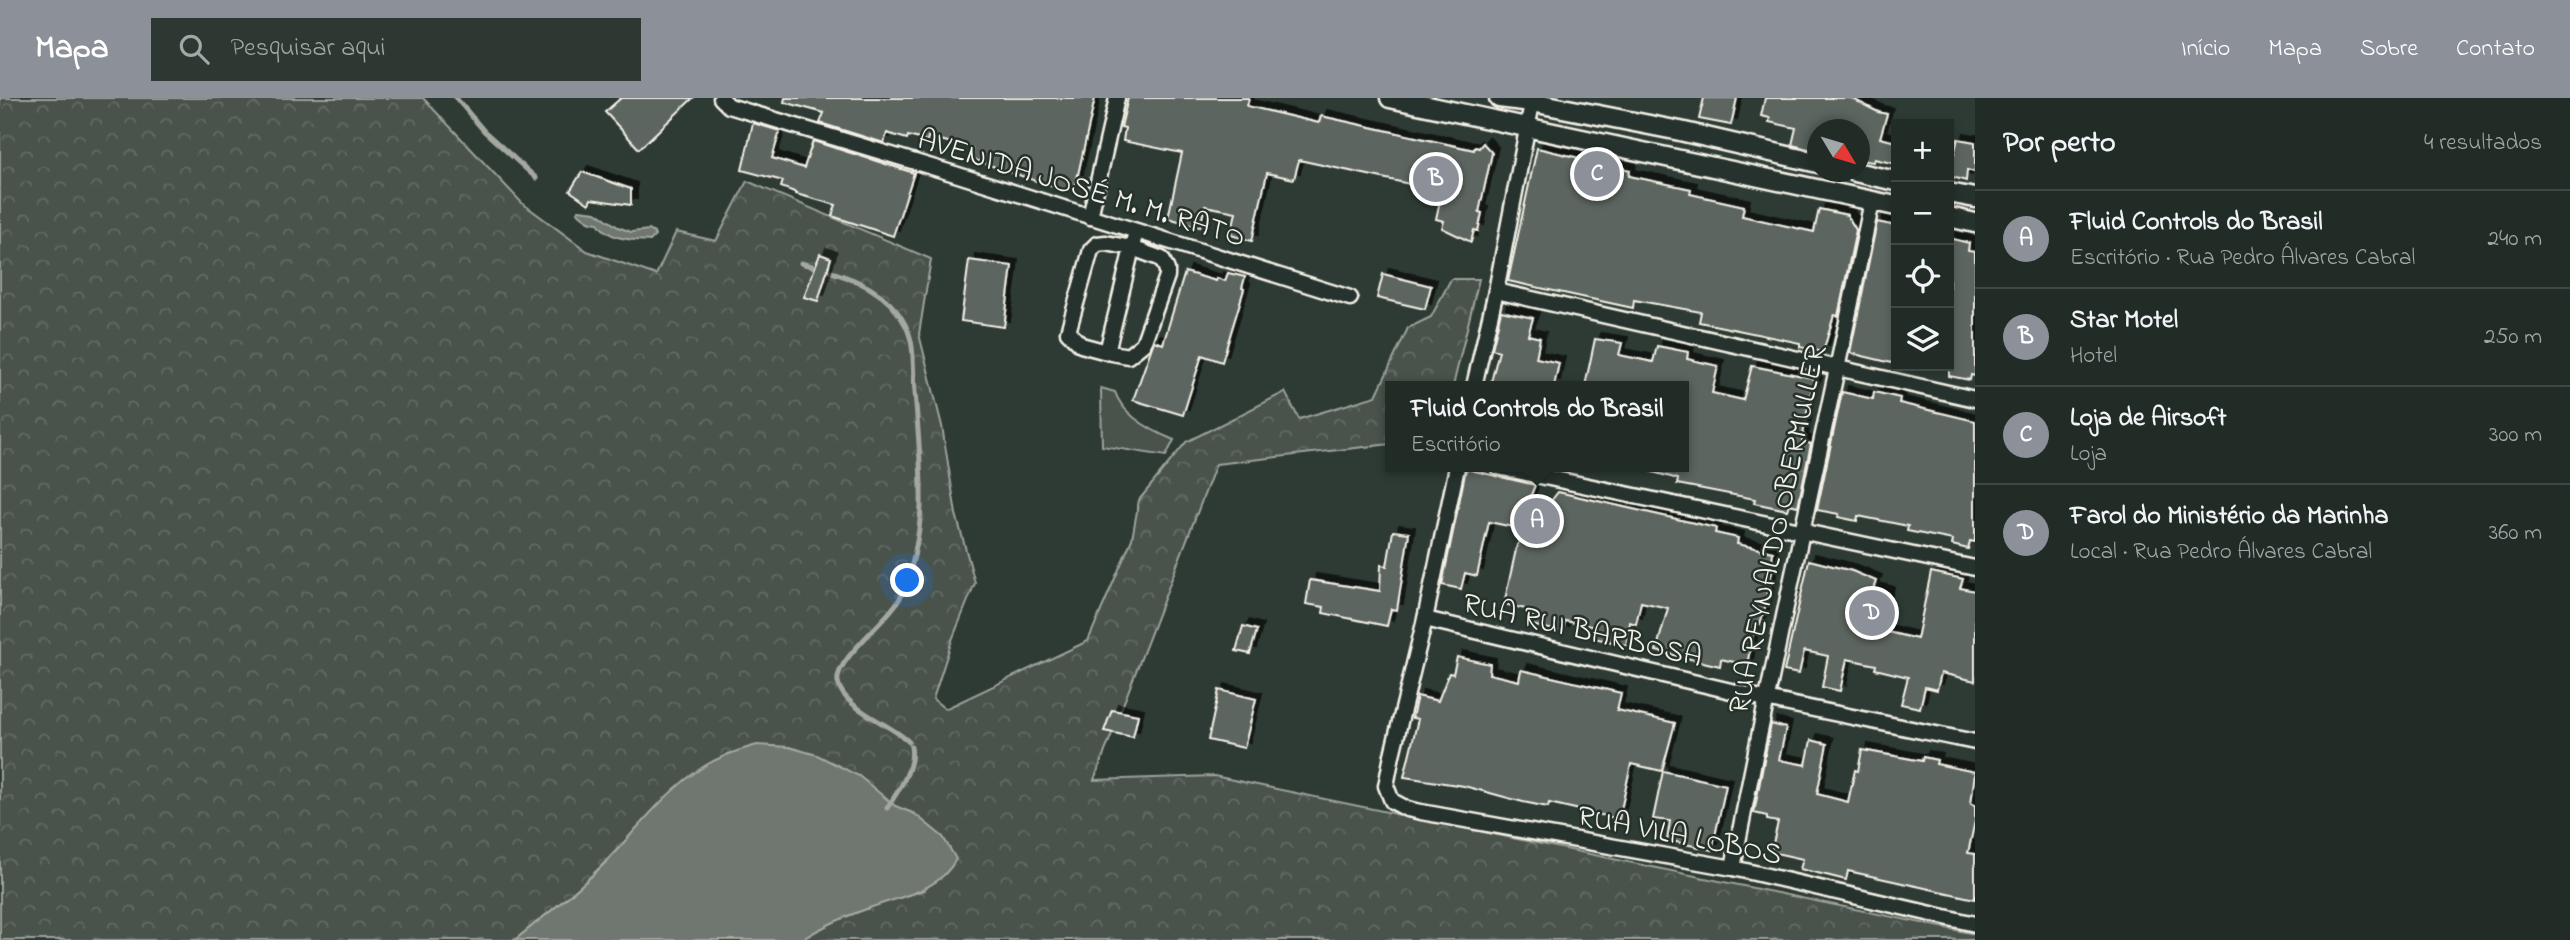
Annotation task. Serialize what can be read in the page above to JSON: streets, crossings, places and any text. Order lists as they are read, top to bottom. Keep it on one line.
{"streets":{"street":["AVENIDA JOSÉ M. M. RATO","RUA REYNALDO OBERMULLER","RUA RUI BARBOSA","RUA VILA LOBOS"]},"crossings":[["RUA REYNALDO OBERMULLER","RUA RUI BARBOSA"],["RUA REYNALDO OBERMULLER","RUA VILA LOBOS"],["RUA RUI BARBOSA","RUA VILA LOBOS"]],"north":"bottom right","page":{"header":"Mapa","search":"Pesquisar aqui","nav":["Início","Mapa","Sobre","Contato"],"heading":["Por perto","4 resultados"],"map_buttons":["+","−"],"pins":["C","B","A","D"],"list":[{"mark":"A","name":"Fluid Controls do Brasil","note":"Escritório · Rua Pedro Álvares Cabral","value":"240 m"},{"mark":"B","name":"Star Motel","note":"Hotel","value":"250 m"},{"mark":"C","name":"Loja de Airsoft","note":"Loja","value":"300 m"},{"mark":"D","name":"Farol do Ministério da Marinha","note":"Local · Rua Pedro Álvares Cabral","value":"360 m"}],"popup":["Fluid Controls do Brasil","Escritório"]}}
